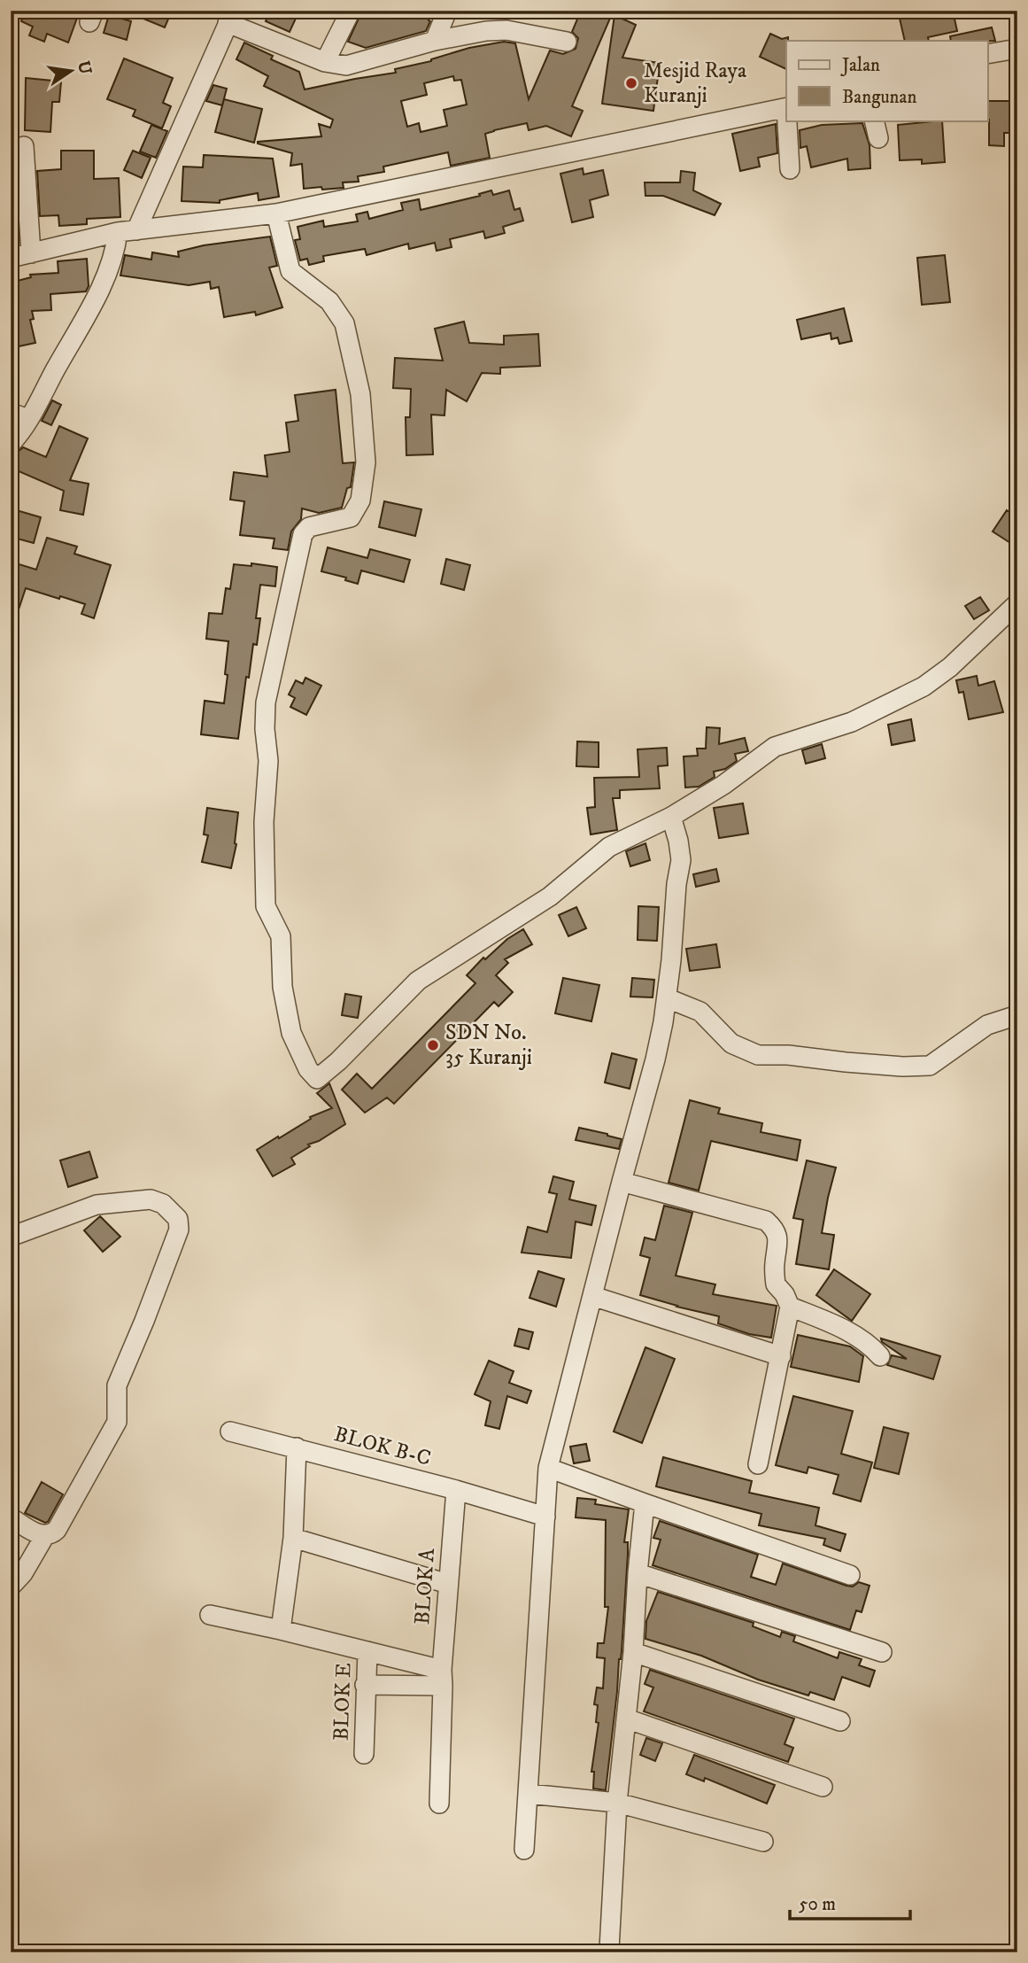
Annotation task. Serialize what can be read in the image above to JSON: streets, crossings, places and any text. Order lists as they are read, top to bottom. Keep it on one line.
{"streets":{"street":["BLOK B-C","BLOK A","BLOK E"]},"crossings":[["BLOK B-C","BLOK A"]],"places":["Mesjid Raya Kuranji","SDN No. 35 Kuranji"],"legend":["Jalan","Bangunan"],"scale_bar":"50 m","north":"right"}
